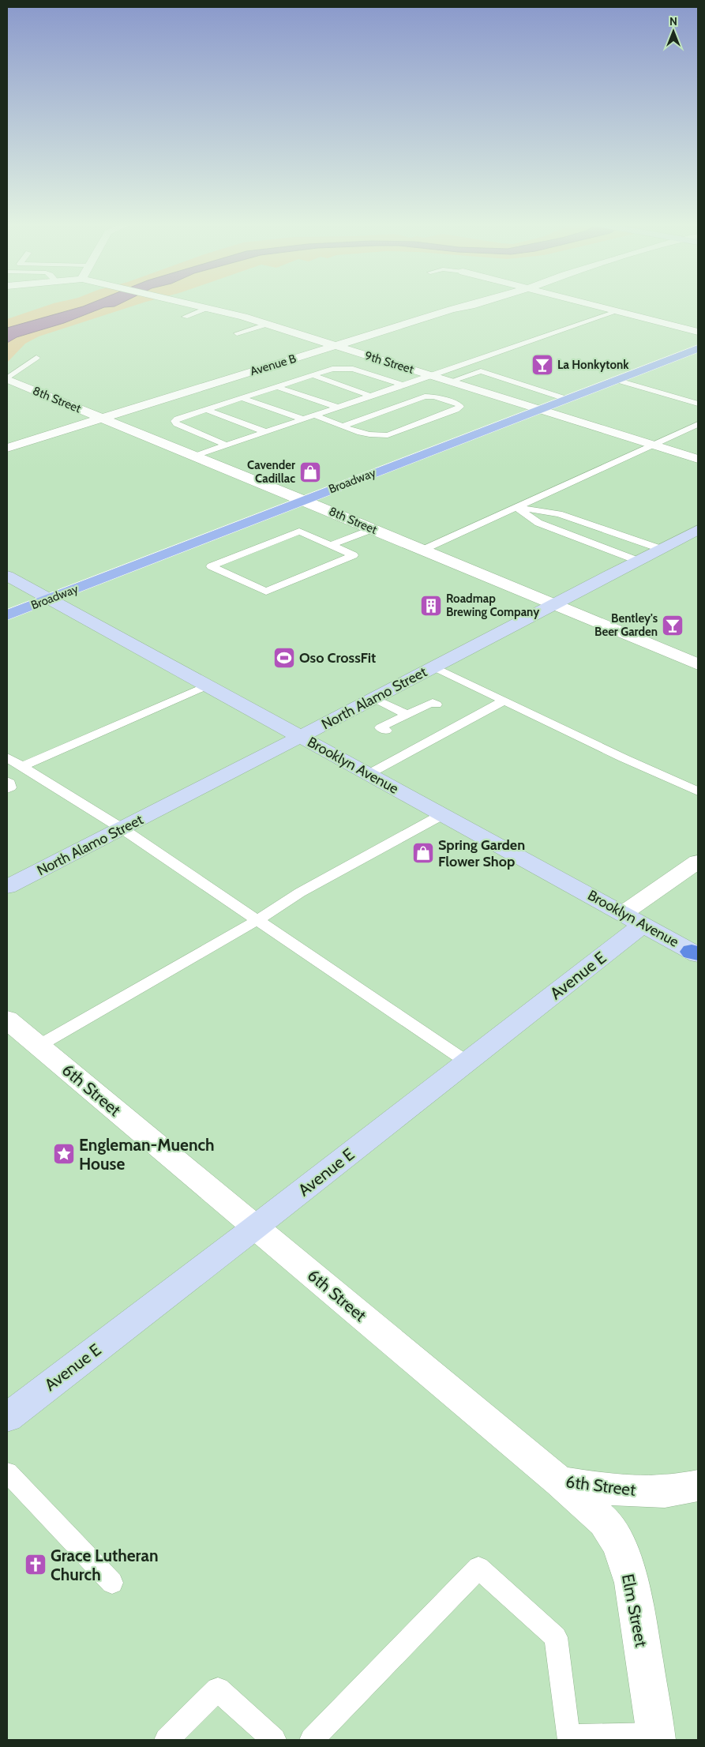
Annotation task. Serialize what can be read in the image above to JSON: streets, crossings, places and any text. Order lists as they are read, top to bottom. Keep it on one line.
{"streets":{"main road":["Broadway"],"street":["9th Street","Avenue B","8th Street","North Alamo Street","Brooklyn Avenue","Avenue E","6th Street","Elm Street"]},"crossings":[["9th Street","Avenue B"],["9th Street","Broadway"],["Avenue B","8th Street"],["8th Street","Broadway"],["8th Street","North Alamo Street"],["Broadway","Brooklyn Avenue"],["North Alamo Street","Brooklyn Avenue"],["Brooklyn Avenue","Avenue E"],["Avenue E","6th Street"],["6th Street","Elm Street"]],"places":{"bar":["La Honkytonk","Bentley's Beer Garden"],"shop":["Cavender Cadillac","Spring Garden Flower Shop"],"building":["Roadmap Brewing Company"],"sports":["Oso CrossFit"],"place":["Engleman-Muench House"],"church":["Grace Lutheran Church"]},"north":"top"}
